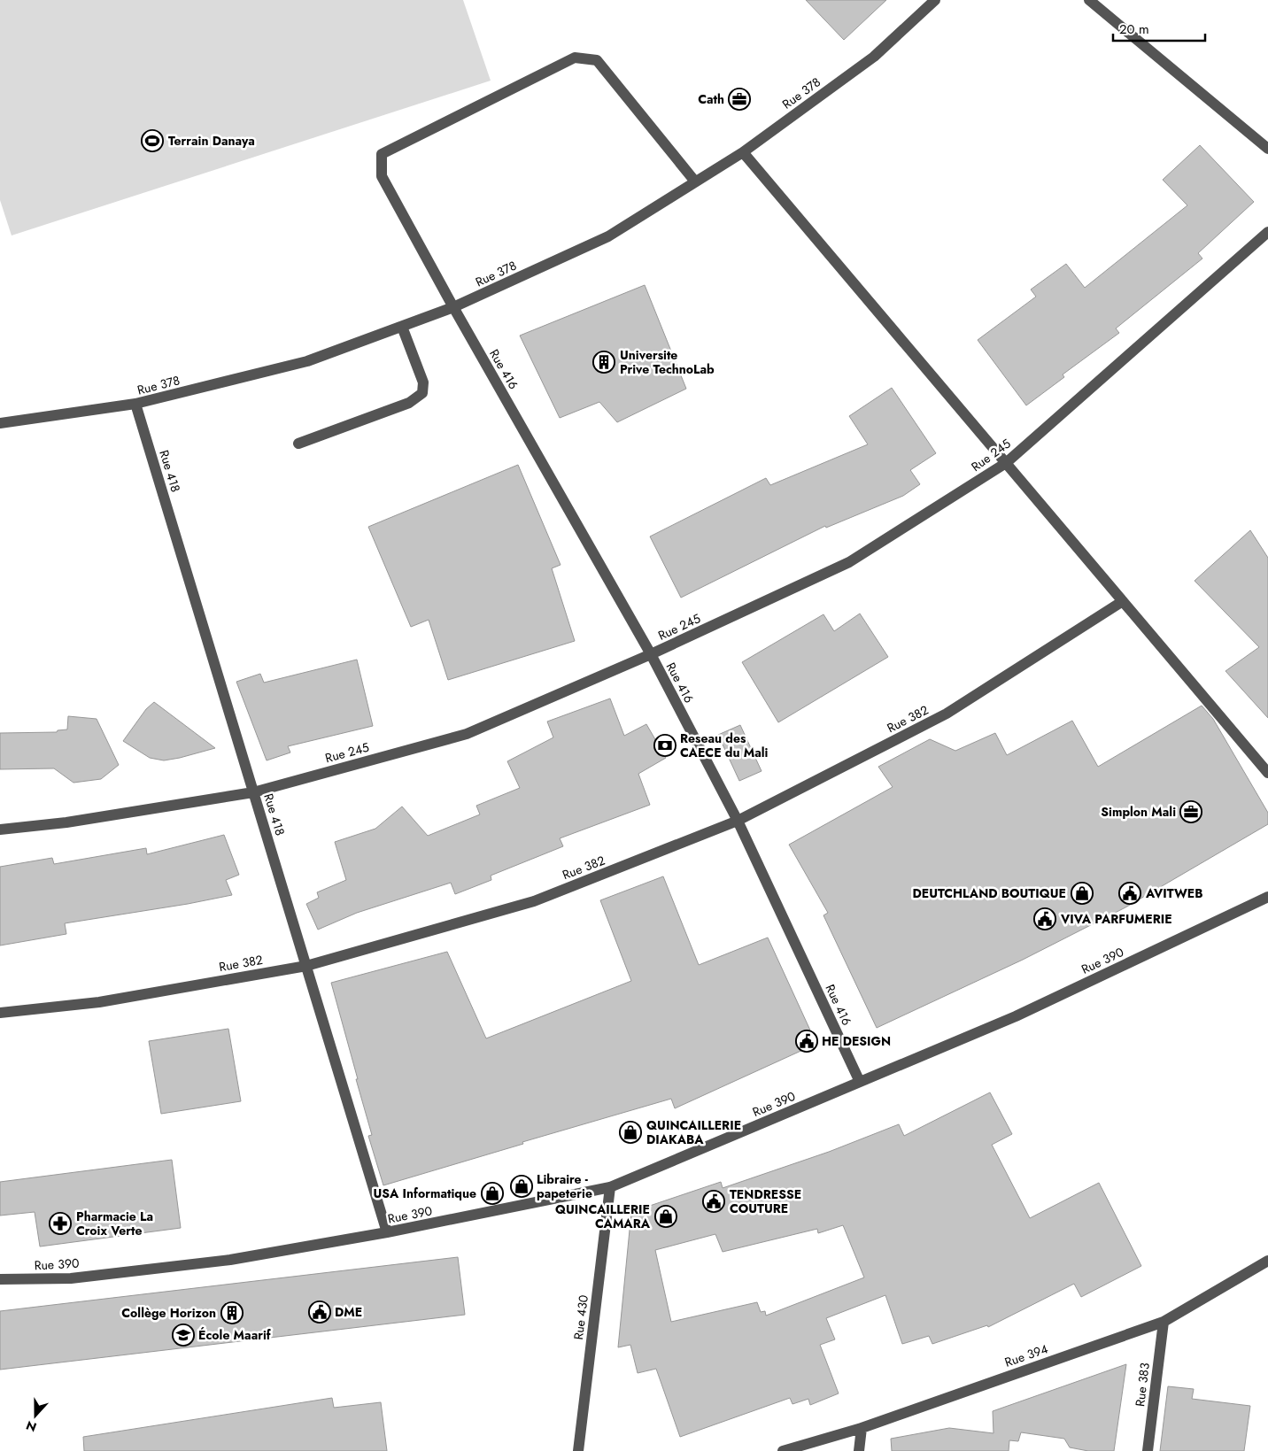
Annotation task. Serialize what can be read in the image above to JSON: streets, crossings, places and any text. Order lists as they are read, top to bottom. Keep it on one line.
{"streets":{"street":["Rue 378","Rue 416","Rue 245","Rue 418","Rue 382","Rue 390","Rue 430","Rue 394","Rue 383"]},"crossings":[["Rue 378","Rue 416"],["Rue 378","Rue 418"],["Rue 416","Rue 245"],["Rue 416","Rue 382"],["Rue 416","Rue 390"],["Rue 245","Rue 418"],["Rue 418","Rue 382"],["Rue 418","Rue 390"],["Rue 390","Rue 430"],["Rue 394","Rue 383"]],"places":{"office":["Cath","Simplon Mali"],"sports":["Terrain Danaya"],"building":["Universite Prive TechnoLab","Collège Horizon"],"bank":["Reseau des CAECE du Mali"],"shop":["DEUTCHLAND BOUTIQUE","QUINCAILLERIE DIAKABA","Libraire - papeterie","USA Informatique","QUINCAILLERIE CAMARA"],"public building":["AVITWEB","VIVA PARFUMERIE","HE DESIGN","TENDRESSE COUTURE","DME"],"pharmacy":["Pharmacie La Croix Verte"],"school or university":["École Maarif"]},"scale_bar":"20 m","north":"bottom"}
